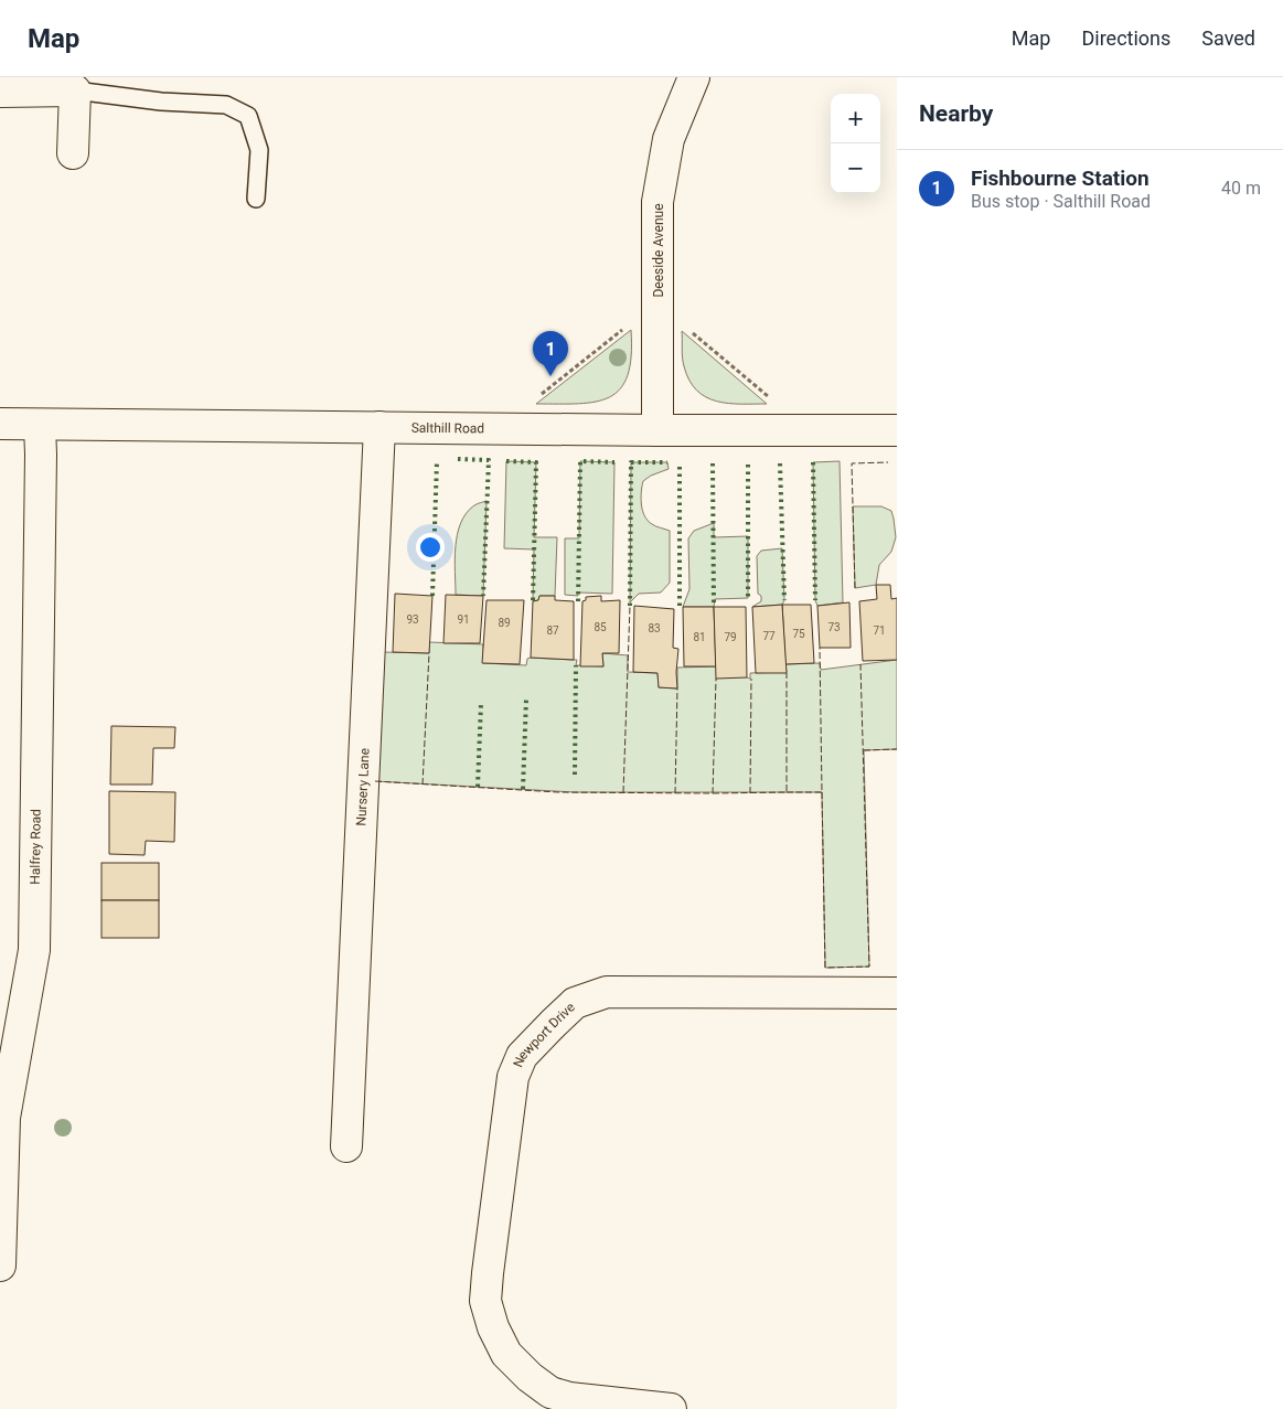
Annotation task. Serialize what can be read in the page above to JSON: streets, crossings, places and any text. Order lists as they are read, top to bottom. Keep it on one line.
{"streets":{"street":["Deeside Avenue","Salthill Road","Nursery Lane","Halfrey Road","Newport Drive"]},"crossings":[["Deeside Avenue","Salthill Road"],["Salthill Road","Nursery Lane"],["Salthill Road","Halfrey Road"]],"house_numbers":["93","91","89","85","73","83","87","71","75","77","81","79"],"page":{"header":"Map","nav":["Map","Directions","Saved"],"heading":"Nearby","map_buttons":["+","−"],"list":[{"mark":"1","name":"Fishbourne Station","note":"Bus stop · Salthill Road","value":"40 m"}],"pins":"1"}}
